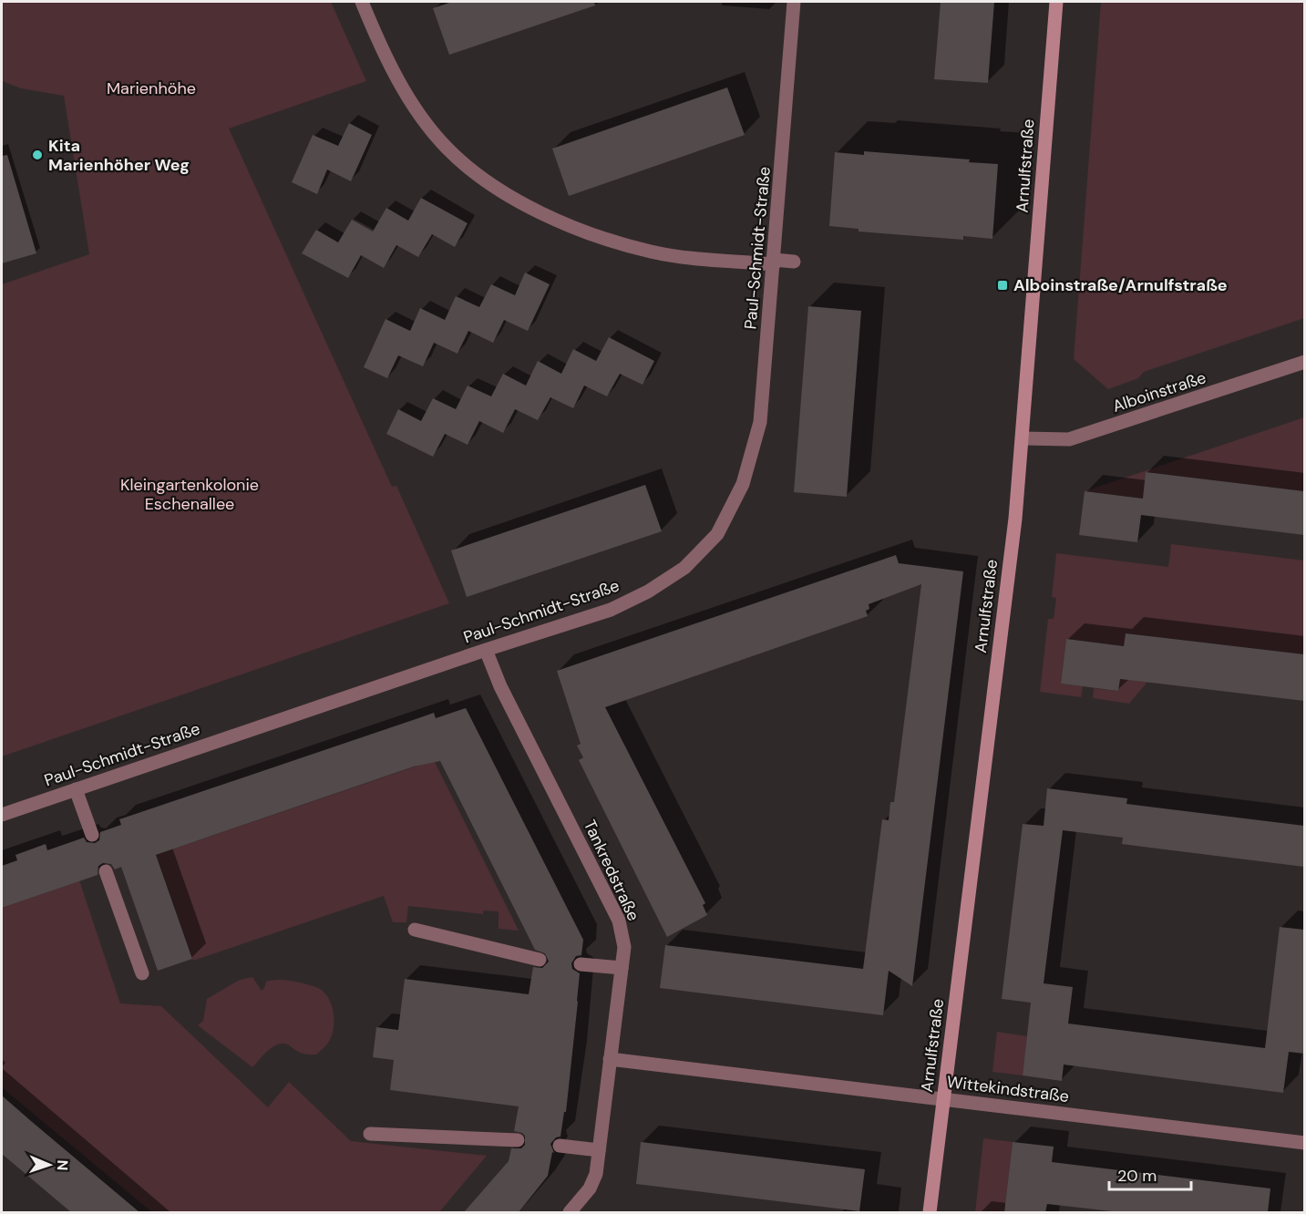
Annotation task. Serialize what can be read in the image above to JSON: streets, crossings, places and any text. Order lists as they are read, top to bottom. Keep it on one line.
{"streets":{"main road":["Arnulfstraße"],"street":["Paul-Schmidt-Straße","Alboinstraße","Tankredstraße","Wittekindstraße"]},"crossings":[["Arnulfstraße","Alboinstraße"],["Arnulfstraße","Wittekindstraße"],["Paul-Schmidt-Straße","Tankredstraße"],["Tankredstraße","Wittekindstraße"]],"parks":["Marienhöhe","Kleingartenkolonie Eschenallee"],"places":{"other":["Kita Marienhöher Weg"],"transit":["Alboinstraße/Arnulfstraße"]},"scale_bar":"20 m","north":"right"}
